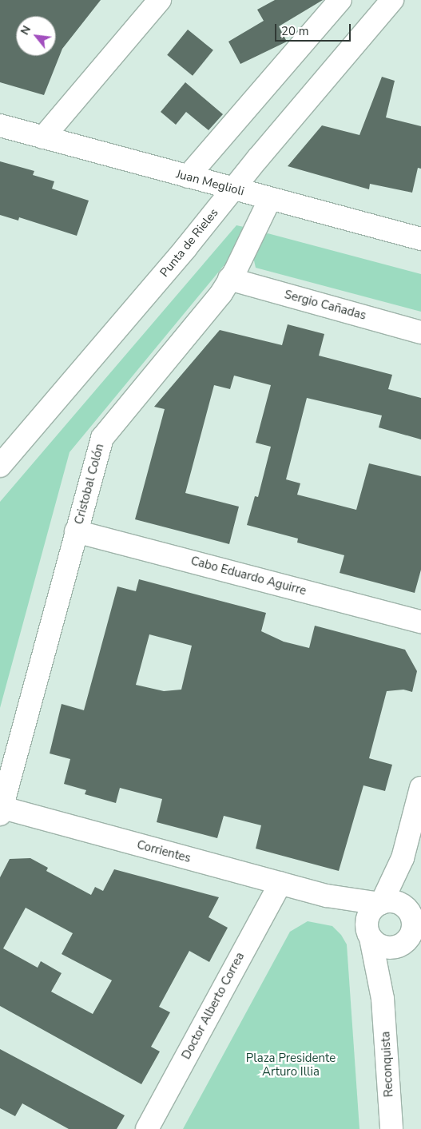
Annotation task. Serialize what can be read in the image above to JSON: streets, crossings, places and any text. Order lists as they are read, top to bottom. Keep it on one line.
{"streets":{"street":["Juan Meglioli","Punta de Rieles","Sergio Cañadas","Cristobal Colón","Cabo Eduardo Aguirre","Corrientes","Doctor Alberto Correa","Reconquista"]},"crossings":[["Juan Meglioli","Punta de Rieles"],["Juan Meglioli","Cristobal Colón"],["Sergio Cañadas","Cristobal Colón"],["Cristobal Colón","Cabo Eduardo Aguirre"],["Cristobal Colón","Corrientes"],["Corrientes","Doctor Alberto Correa"],["Corrientes","Reconquista"]],"parks":["Plaza Presidente Arturo Illia"],"scale_bar":"20 m","north":"top left"}
